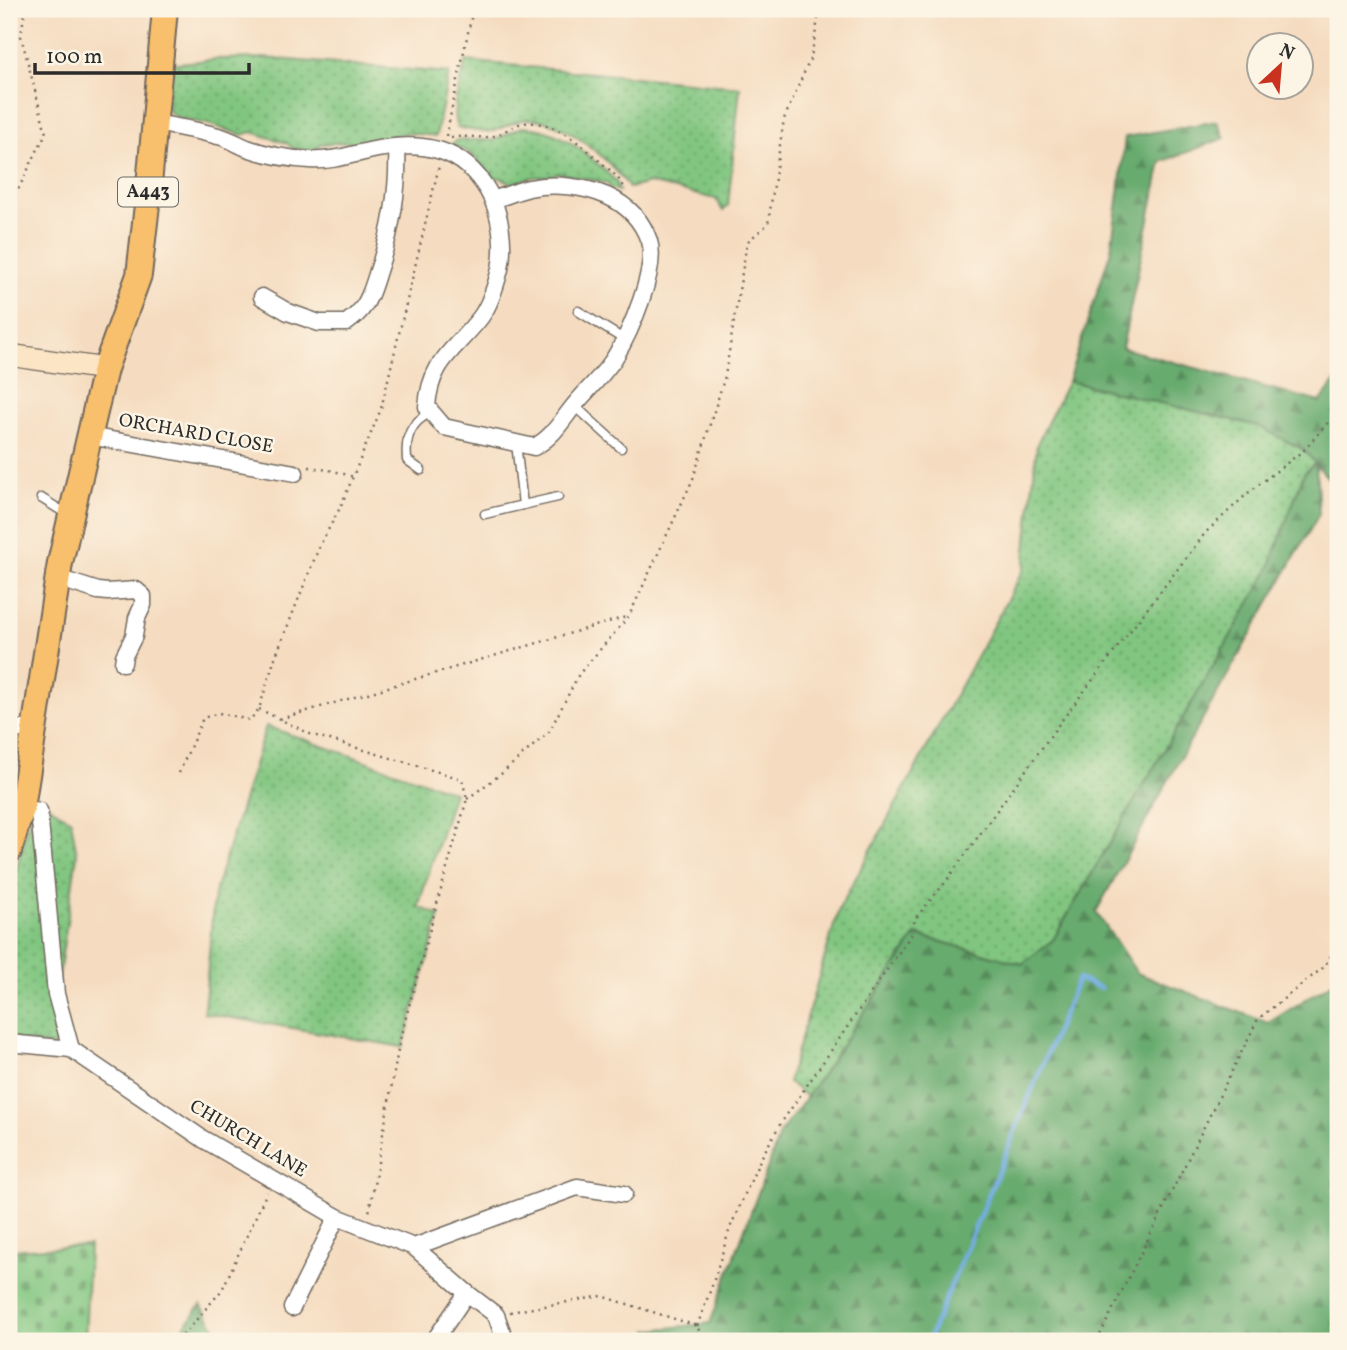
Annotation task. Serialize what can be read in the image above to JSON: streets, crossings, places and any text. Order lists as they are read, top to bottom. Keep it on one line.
{"streets":{"main road":["A443"],"street":["ORCHARD CLOSE","CHURCH LANE"]},"crossings":[["A443","ORCHARD CLOSE"]],"scale_bar":"100 m","north":"top right"}
